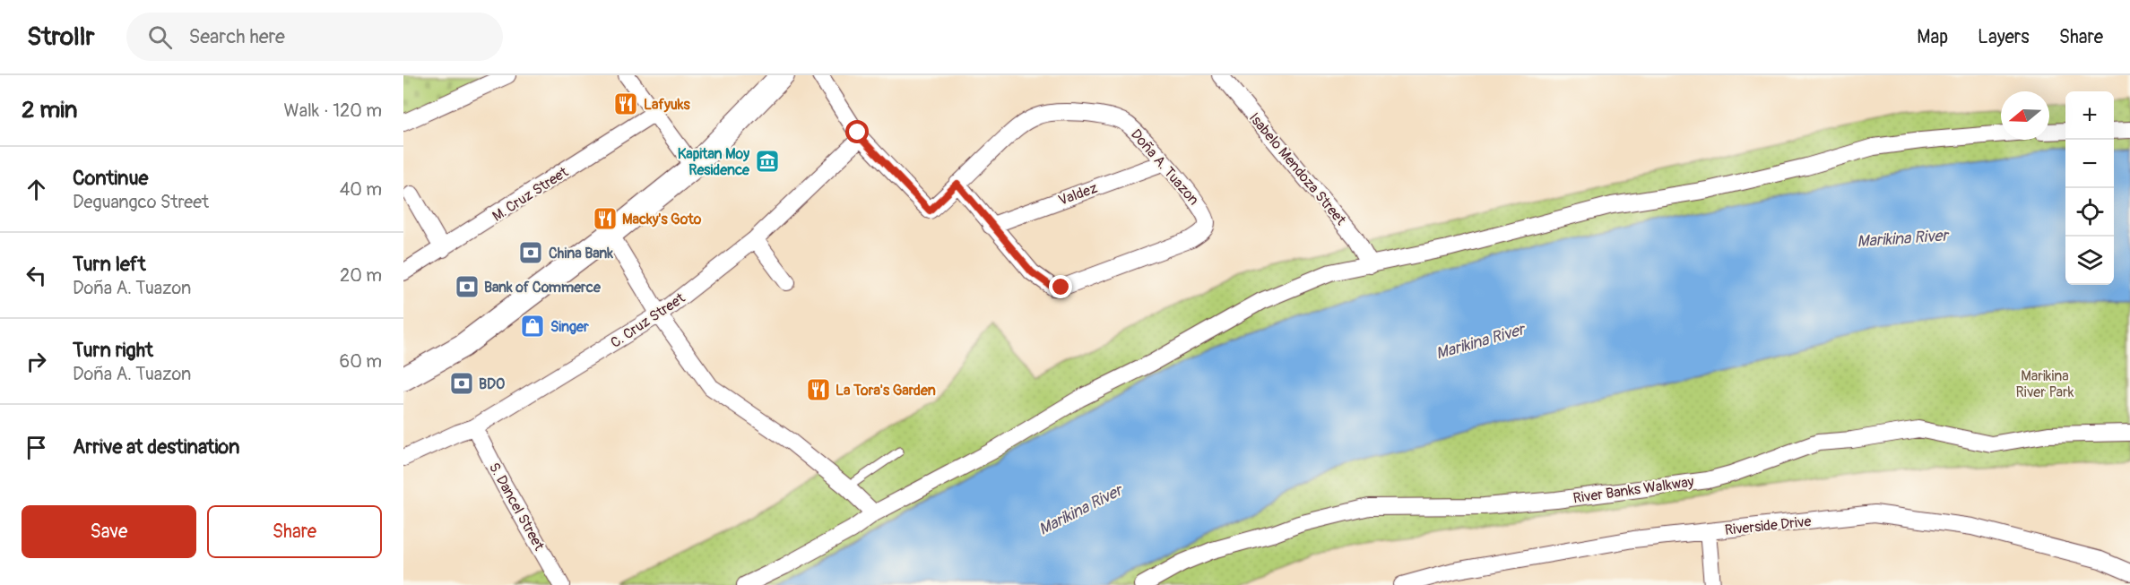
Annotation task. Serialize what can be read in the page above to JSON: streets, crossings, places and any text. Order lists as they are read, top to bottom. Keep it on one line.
{"streets":{"street":["Doña A. Tuazon","Isabelo Mendoza Street","M. Cruz Street","Valdez","C. Cruz Street","River Banks Walkway","S. Dancel Street","Riverside Drive"]},"crossings":[["Doña A. Tuazon","Valdez"],["Doña A. Tuazon","C. Cruz Street"],["C. Cruz Street","S. Dancel Street"]],"water":["Marikina River"],"parks":["Marikina River Park"],"places":{"restaurant":["Lafyuks","Macky's Goto","La Tora's Garden"],"museum":["Kapitan Moy Residence"],"bank":["China Bank","Bank of Commerce","BDO"],"shop":["Singer"]},"north":"left","page":{"header":"Strollr","search":"Search here","nav":["Map","Layers","Share"],"heading":["2 min","Walk · 120 m"],"map_buttons":["+","−"],"list":[["Continue","Deguangco Street","40 m"],["Turn left","Doña A. Tuazon","20 m"],["Turn right","Doña A. Tuazon","60 m"],"Arrive at destination"],"buttons":["Save","Share"]}}
